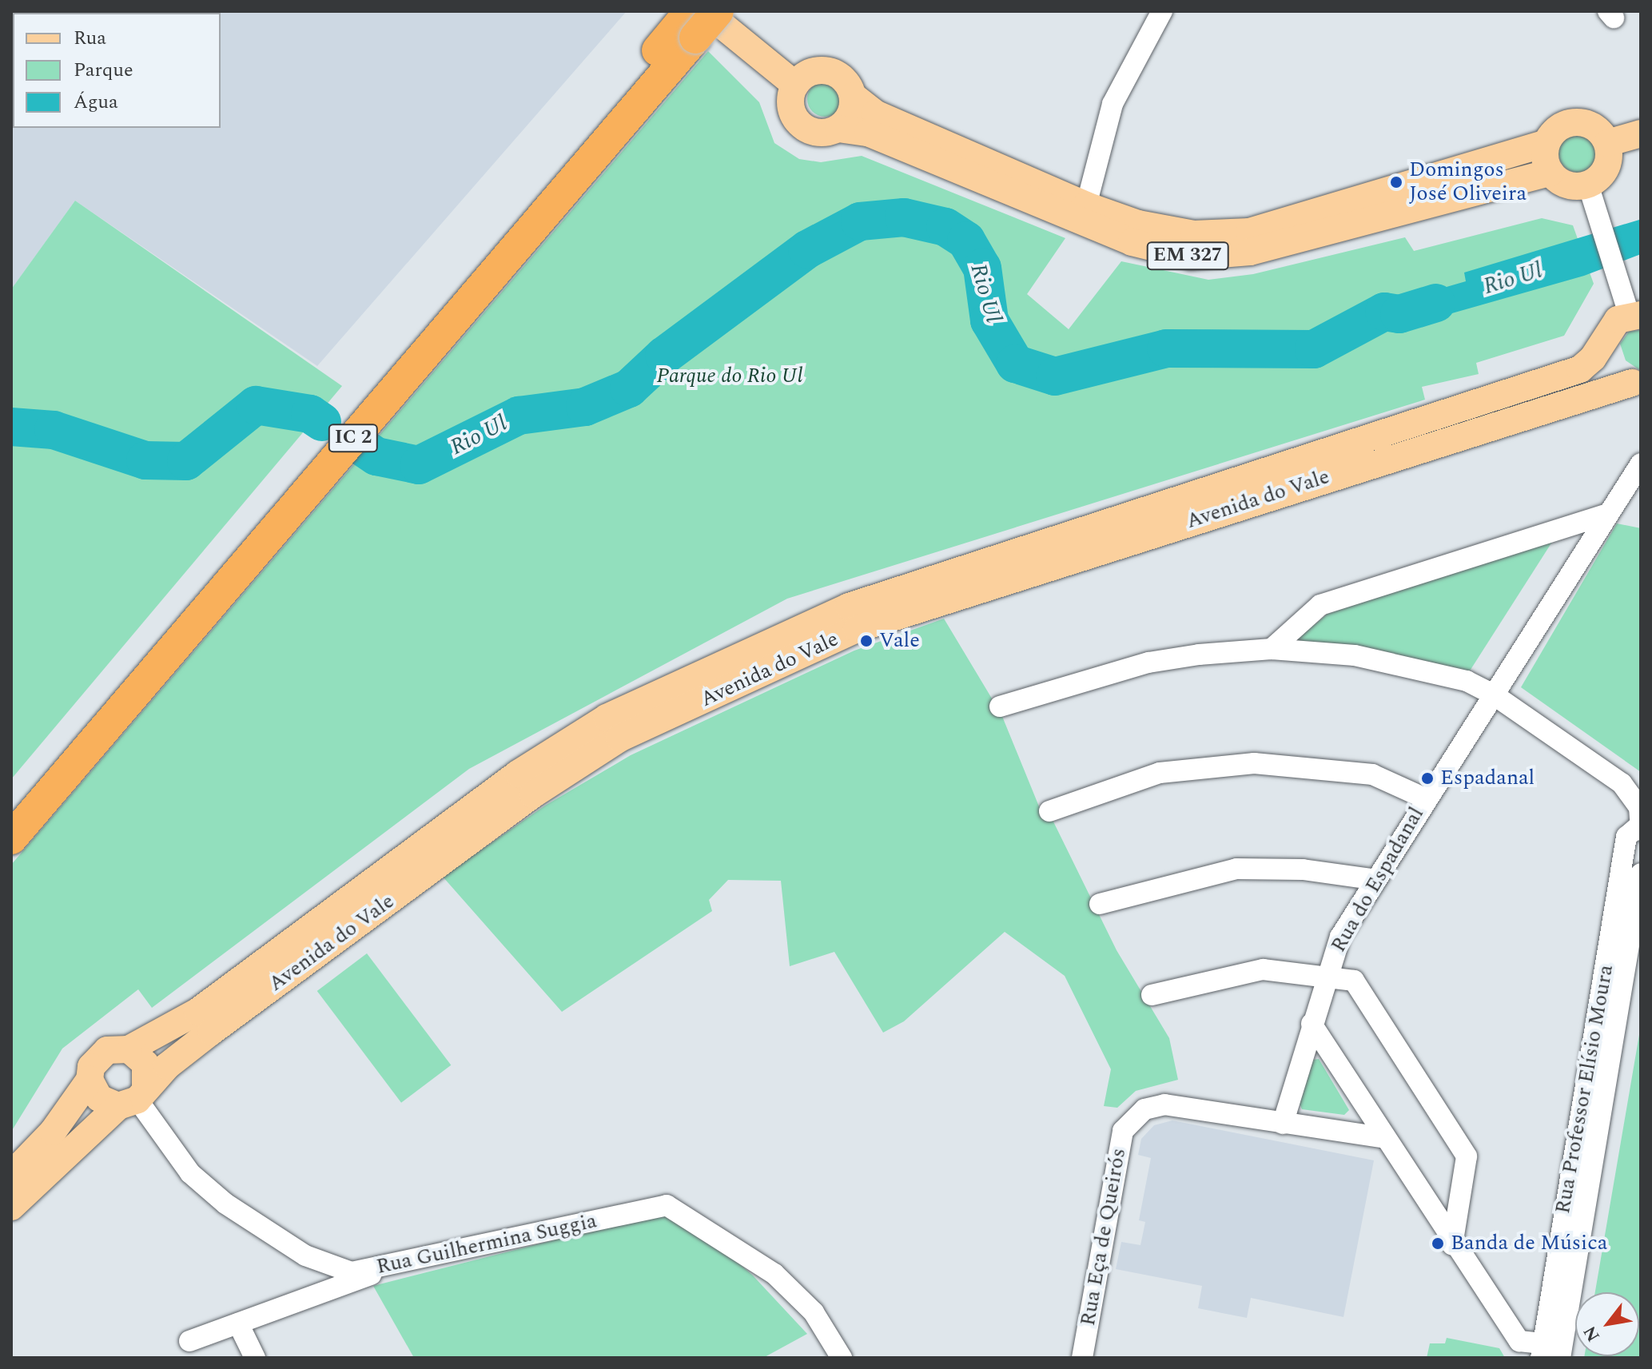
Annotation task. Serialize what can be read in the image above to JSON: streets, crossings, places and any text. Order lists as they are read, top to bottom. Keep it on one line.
{"streets":{"highway":["IC 2"],"main road":["EM 327","Avenida do Vale"],"street":["Rua do Espadanal","Rua Professor Elísio Moura","Rua Eça de Queirós","Rua Guilhermina Suggia"]},"crossings":[["Avenida do Vale","Rua Guilhermina Suggia"],["Rua do Espadanal","Rua Professor Elísio Moura"],["Rua do Espadanal","Rua Eça de Queirós"]],"water":["Rio Ul"],"parks":["Parque do Rio Ul"],"places":["Domingos José Oliveira","Vale","Espadanal","Banda de Música"],"legend":["Rua","Parque","Água"],"north":"bottom left"}
